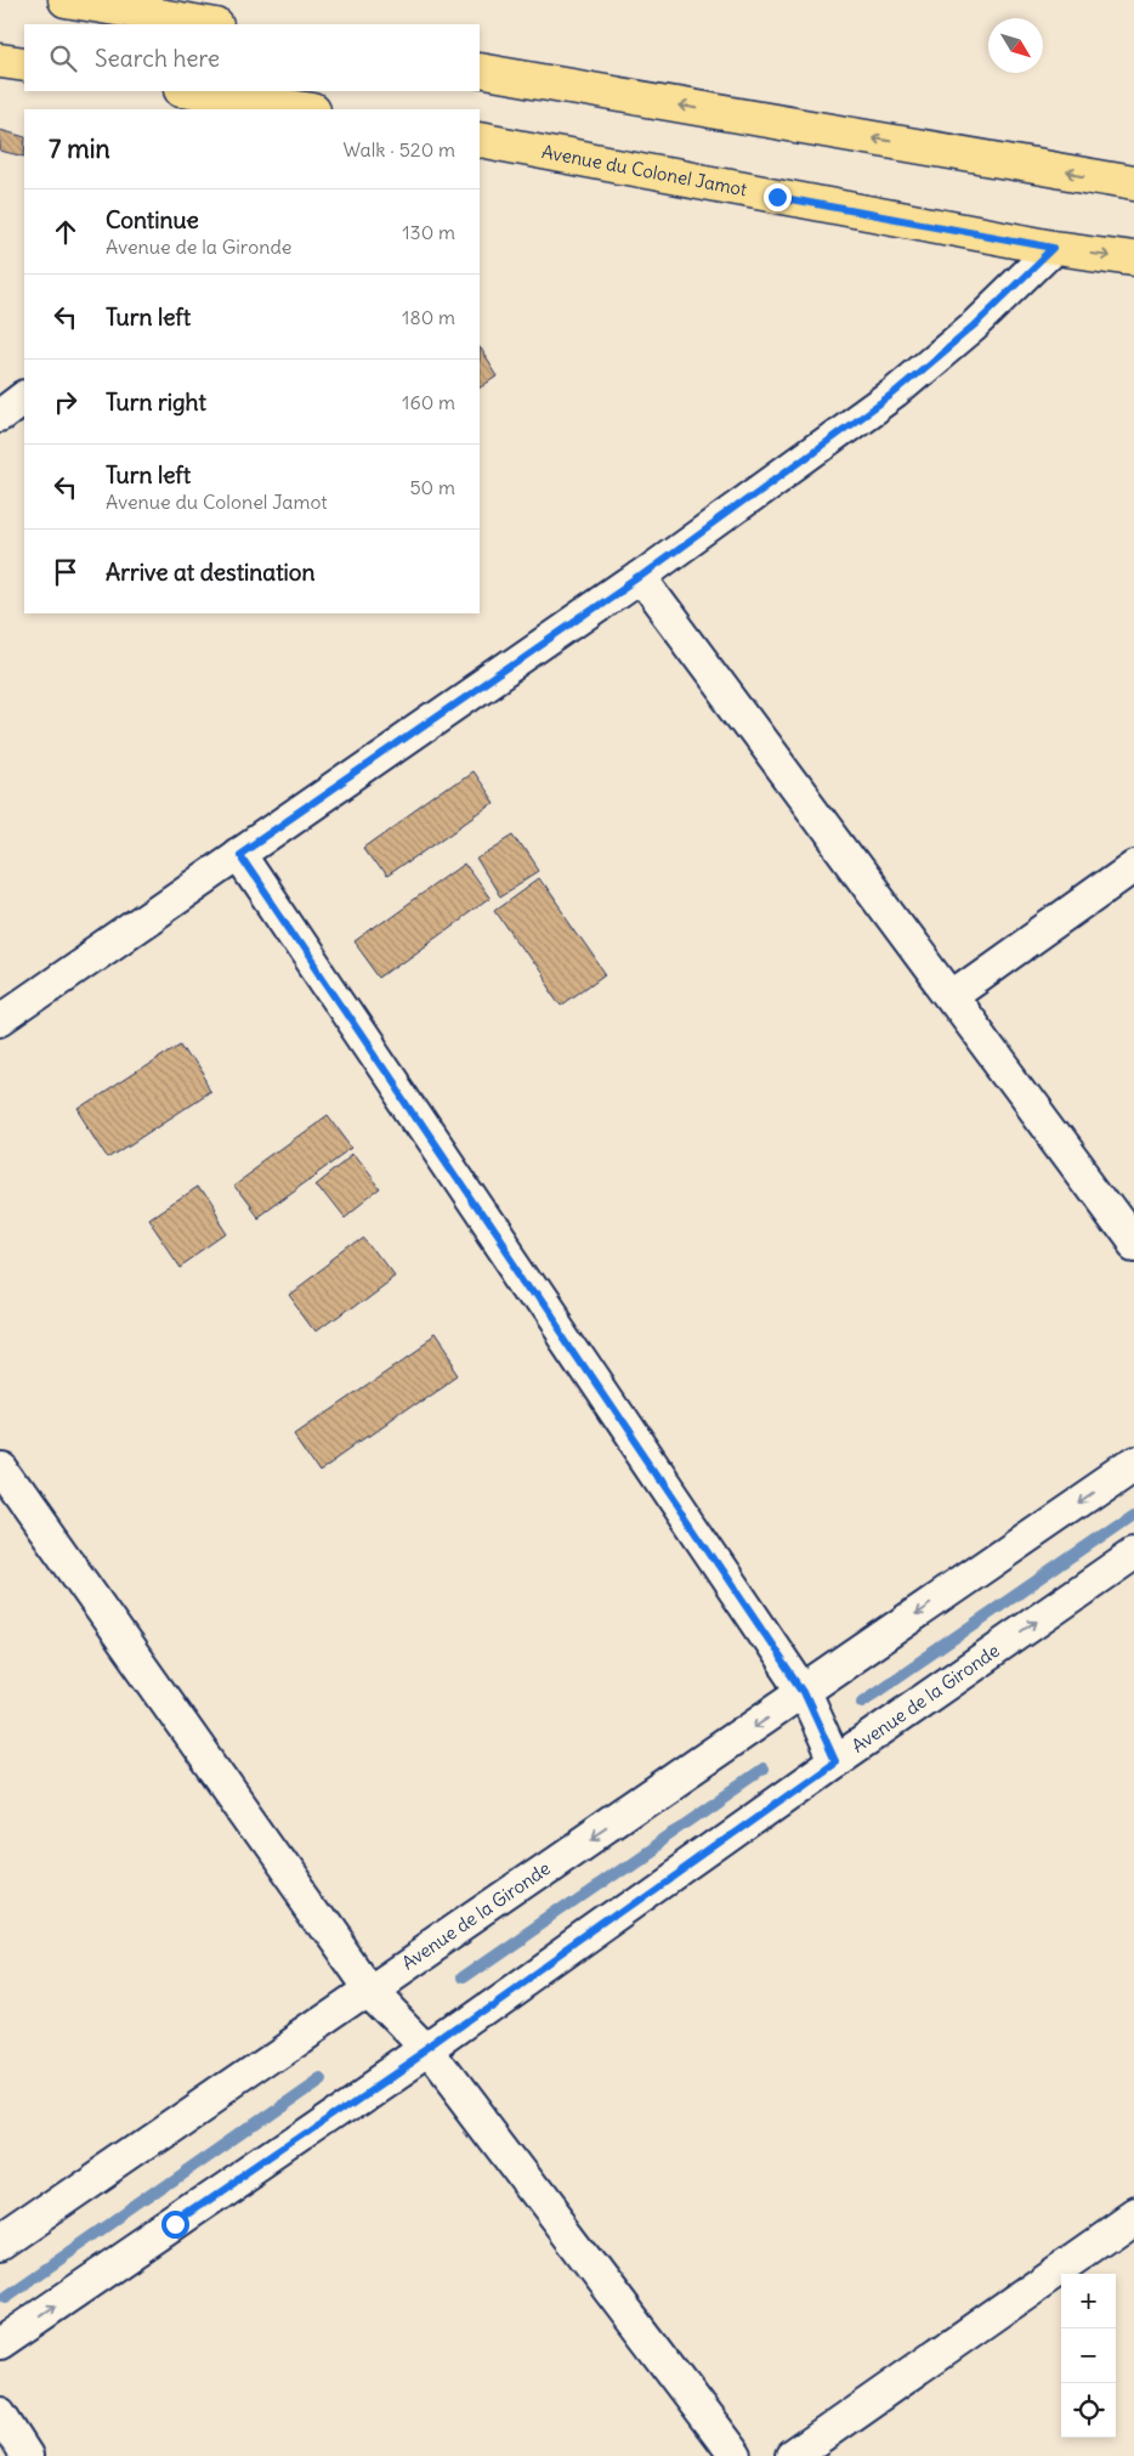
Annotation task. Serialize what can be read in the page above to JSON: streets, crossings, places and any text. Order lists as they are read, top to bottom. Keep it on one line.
{"streets":{"main road":["Avenue du Colonel Jamot"],"street":["Avenue de la Gironde"]},"north":"bottom right","page":{"search":"Search here","heading":["7 min","Walk · 520 m"],"list":[["Continue","Avenue de la Gironde","130 m"],["Turn left","180 m"],["Turn right","160 m"],["Turn left","Avenue du Colonel Jamot","50 m"],"Arrive at destination"],"map_buttons":["+","−"]}}
